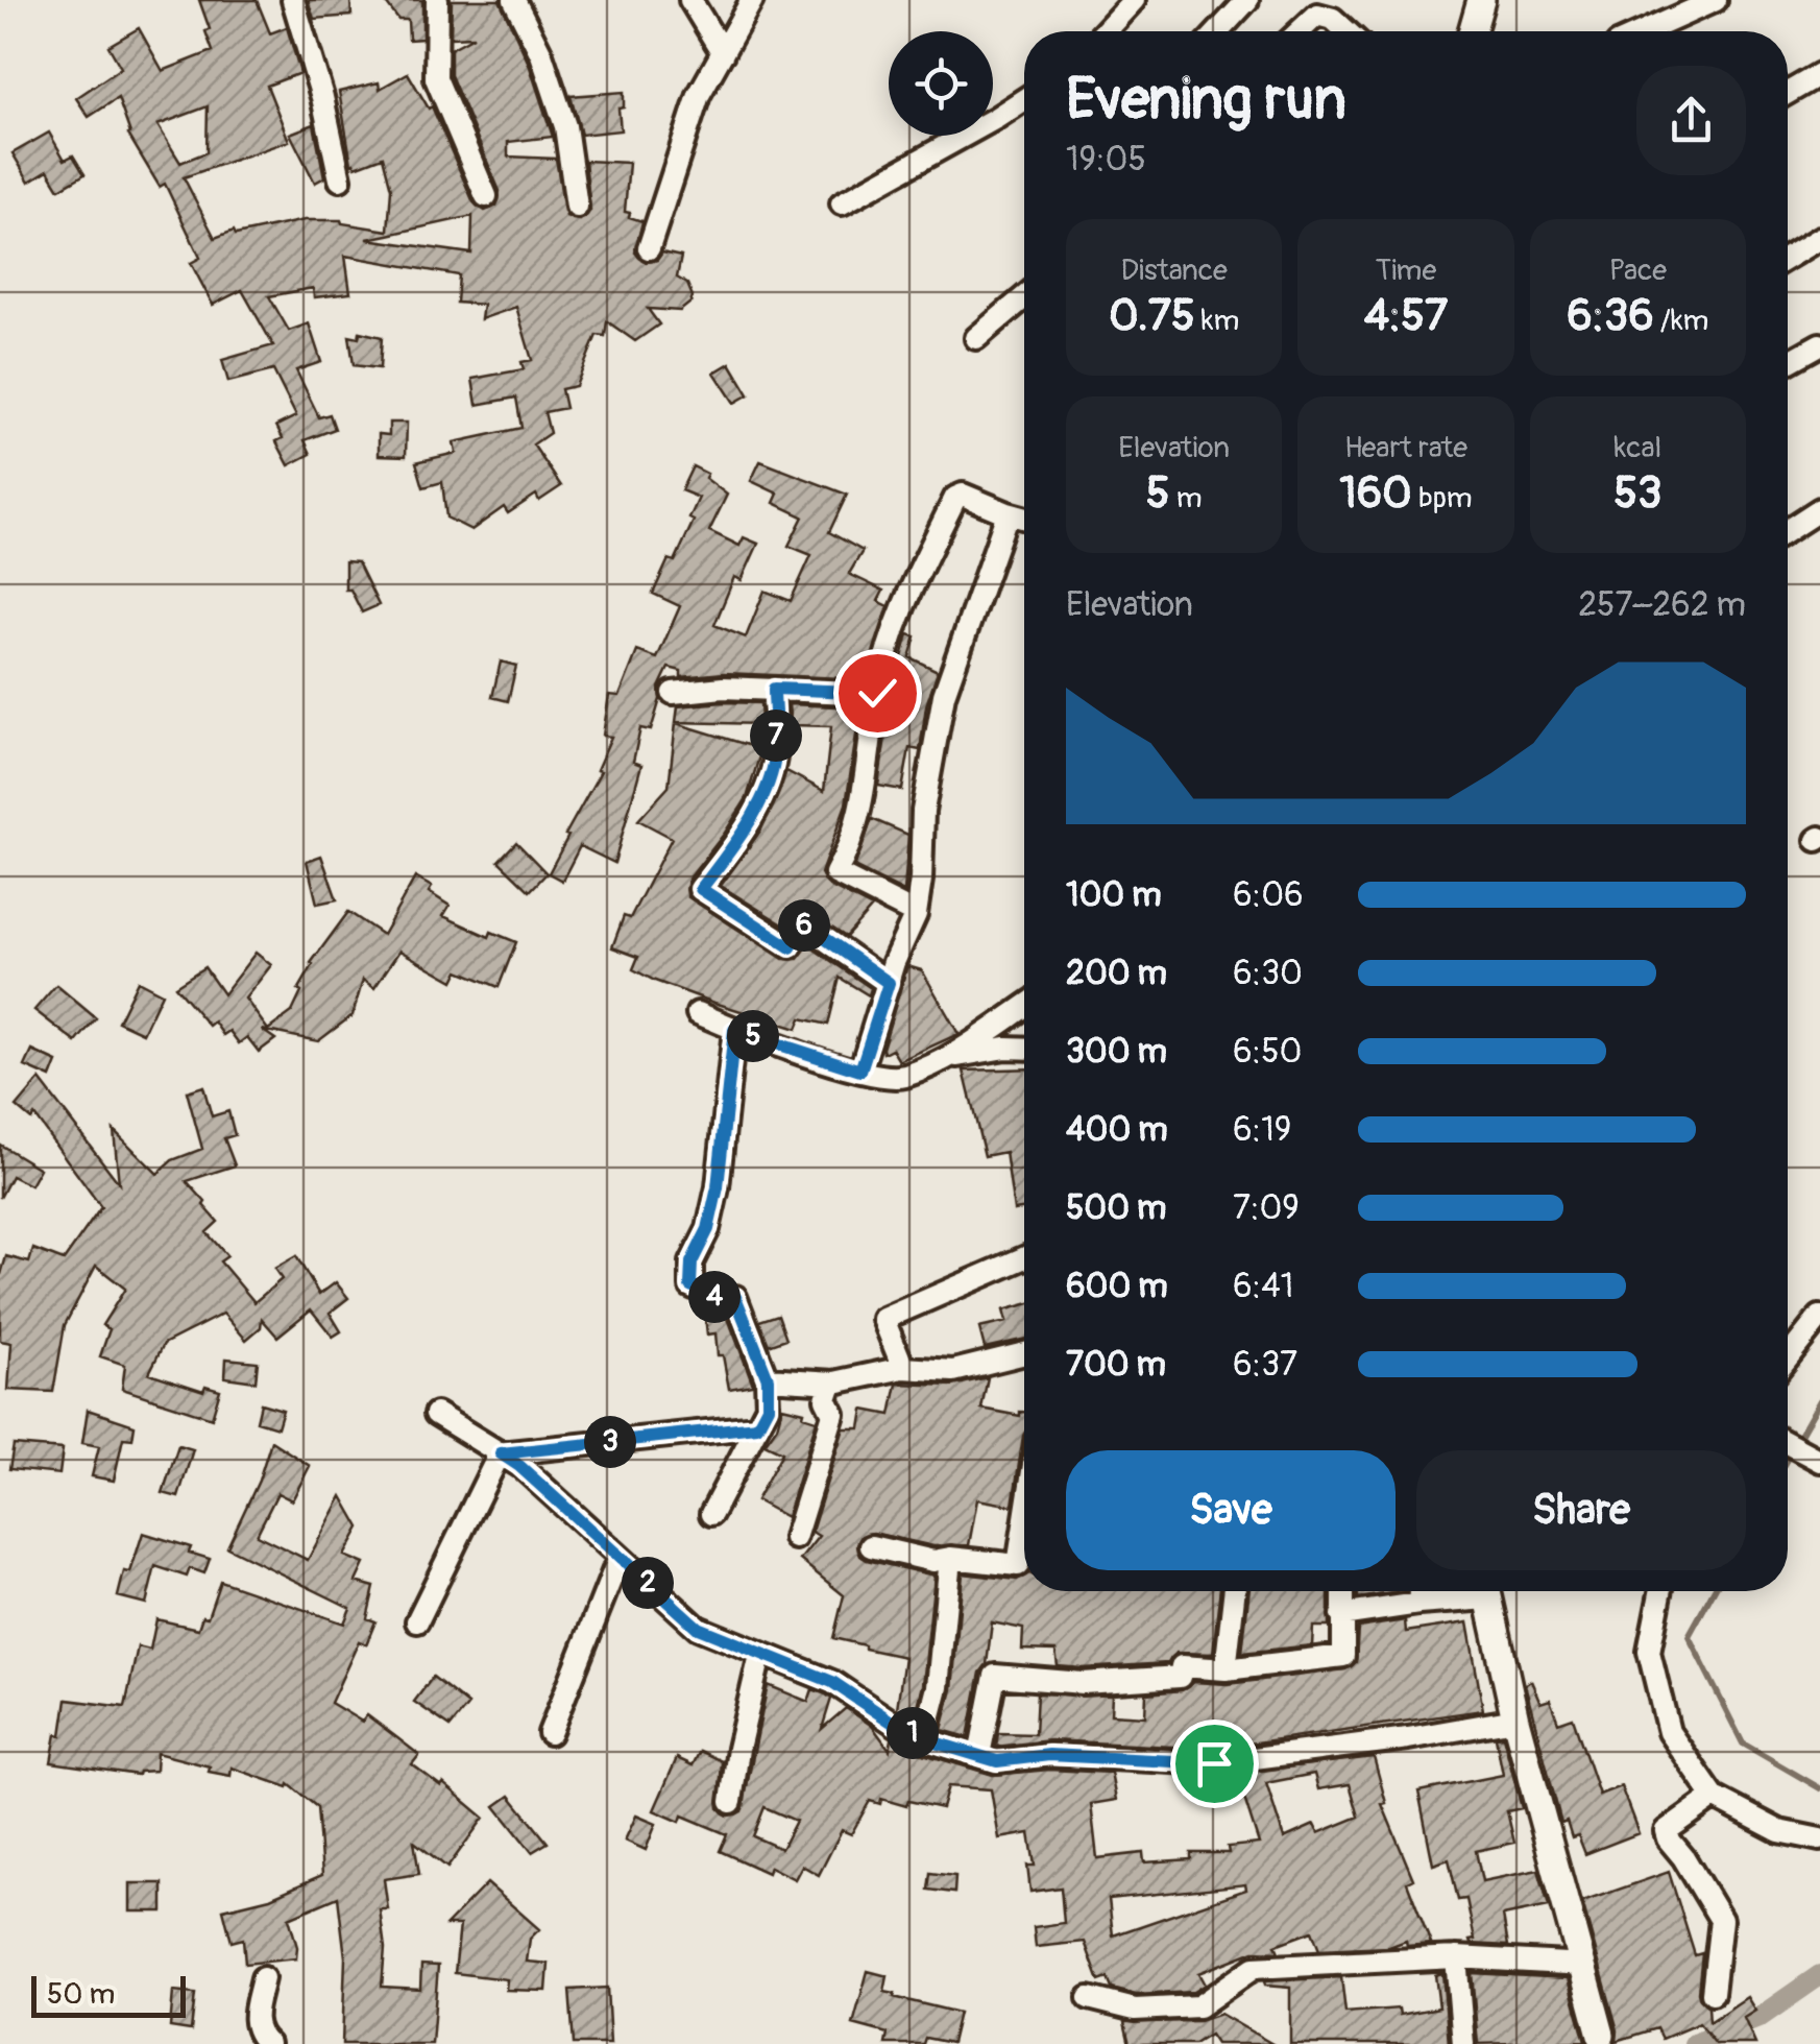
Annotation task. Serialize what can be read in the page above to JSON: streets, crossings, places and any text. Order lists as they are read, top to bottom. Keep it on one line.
{"scale_bar":"50 m","page":{"heading":["Evening run","19:05"],"stats":[["Distance","0.75 km"],["Time","4:57"],["Pace","6:36 /km"],["Elevation","5 m"],["Heart rate","160 bpm"],["kcal","53"]],"chart":["Elevation","257–262 m"],"pins":["7","6","5","4","3","2","1"],"list":[{"name":"100 m","note":"6:06"},{"name":"200 m","note":"6:30"},{"name":"300 m","note":"6:50"},{"name":"400 m","note":"6:19"},{"name":"500 m","note":"7:09"},{"name":"600 m","note":"6:41"},{"name":"700 m","note":"6:37"}],"buttons":["Save","Share"],"scale":"50 m"}}
